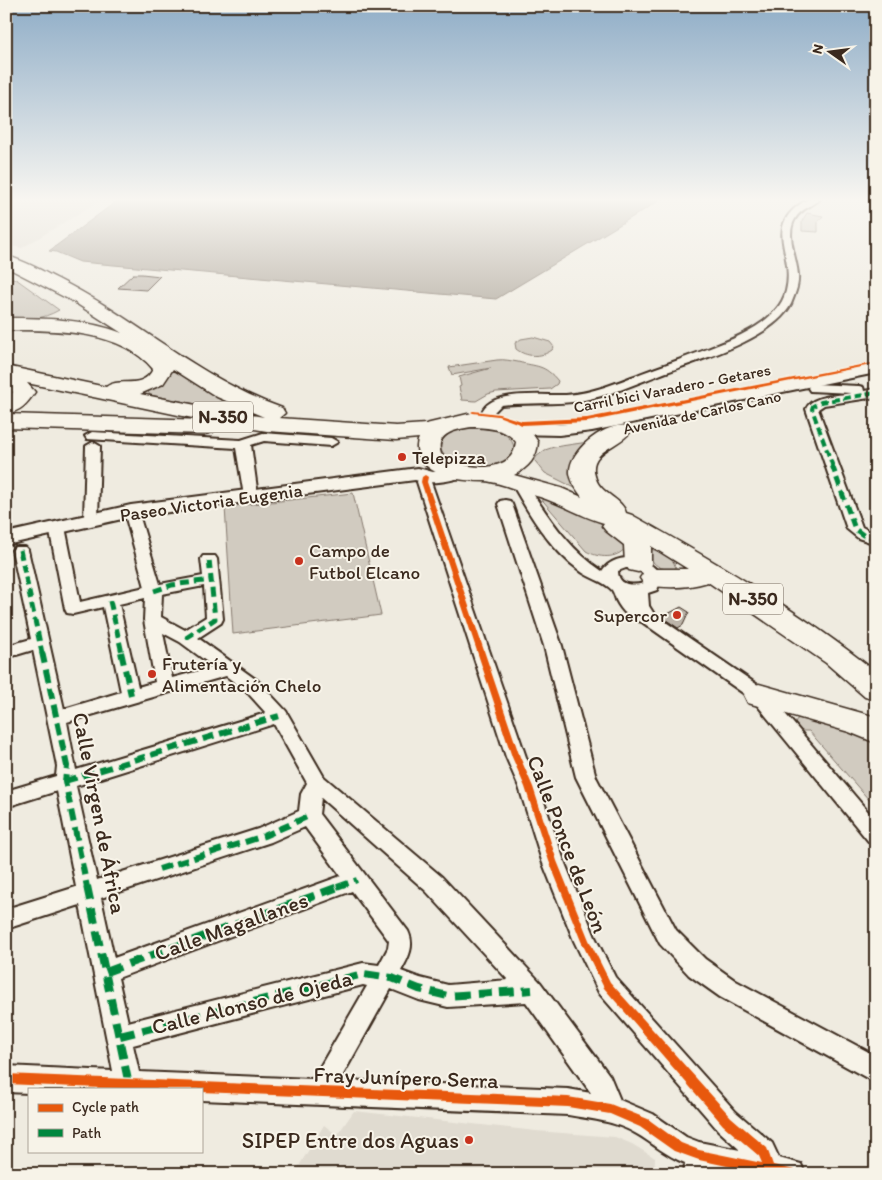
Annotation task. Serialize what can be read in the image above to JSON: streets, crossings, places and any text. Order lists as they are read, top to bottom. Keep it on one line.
{"streets":{"highway":["N-350"],"street":["Avenida de Carlos Cano","Paseo Victoria Eugenia","Calle Virgen de África","Calle Ponce de León","Calle Magallanes","Calle Alonso de Ojeda","Fray Junípero Serra"],"cycle path":["Carril bici Varadero - Getares"]},"crossings":[["Avenida de Carlos Cano","N-350"],["N-350","Paseo Victoria Eugenia"],["N-350","Calle Ponce de León"],["Paseo Victoria Eugenia","Calle Virgen de África"],["Paseo Victoria Eugenia","Calle Ponce de León"],["Calle Virgen de África","Calle Magallanes"],["Calle Virgen de África","Calle Alonso de Ojeda"],["Calle Virgen de África","Fray Junípero Serra"],["Calle Ponce de León","Fray Junípero Serra"]],"places":["Telepizza","Campo de Futbol Elcano","Supercor","Frutería y Alimentación Chelo","SIPEP Entre dos Aguas"],"legend":["Cycle path","Path"],"north":"left"}
